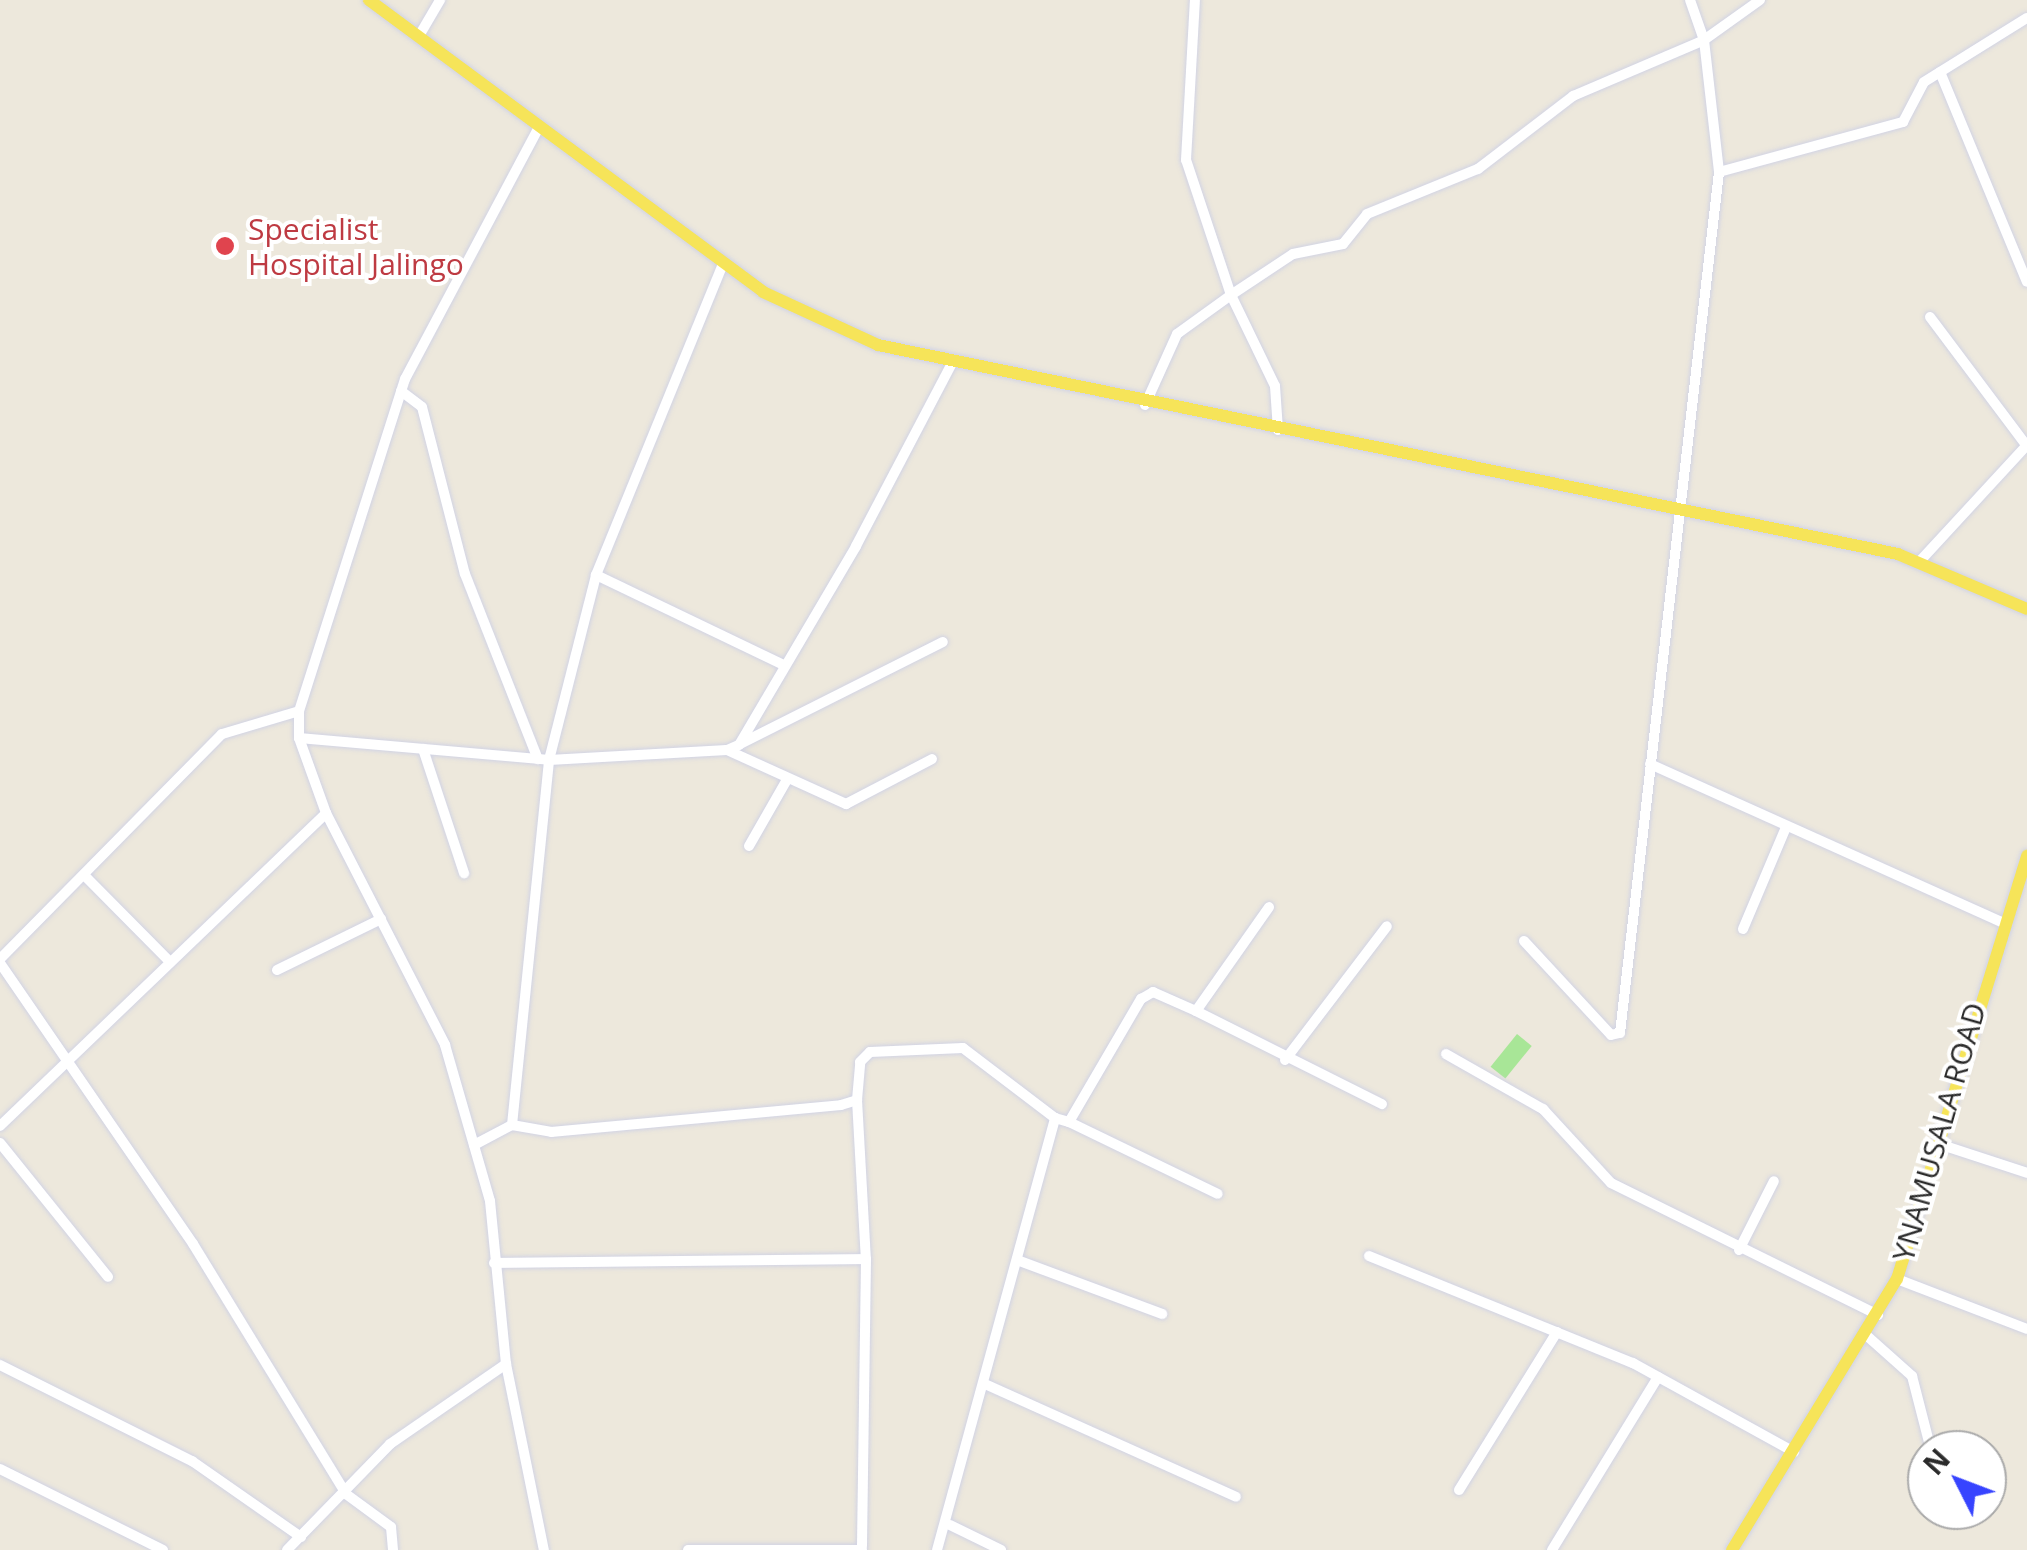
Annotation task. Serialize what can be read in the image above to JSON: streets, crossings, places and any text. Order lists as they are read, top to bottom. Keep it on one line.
{"streets":{"main road":["YNAMUSALA ROAD"]},"places":["Specialist Hospital Jalingo"],"north":"top left"}
